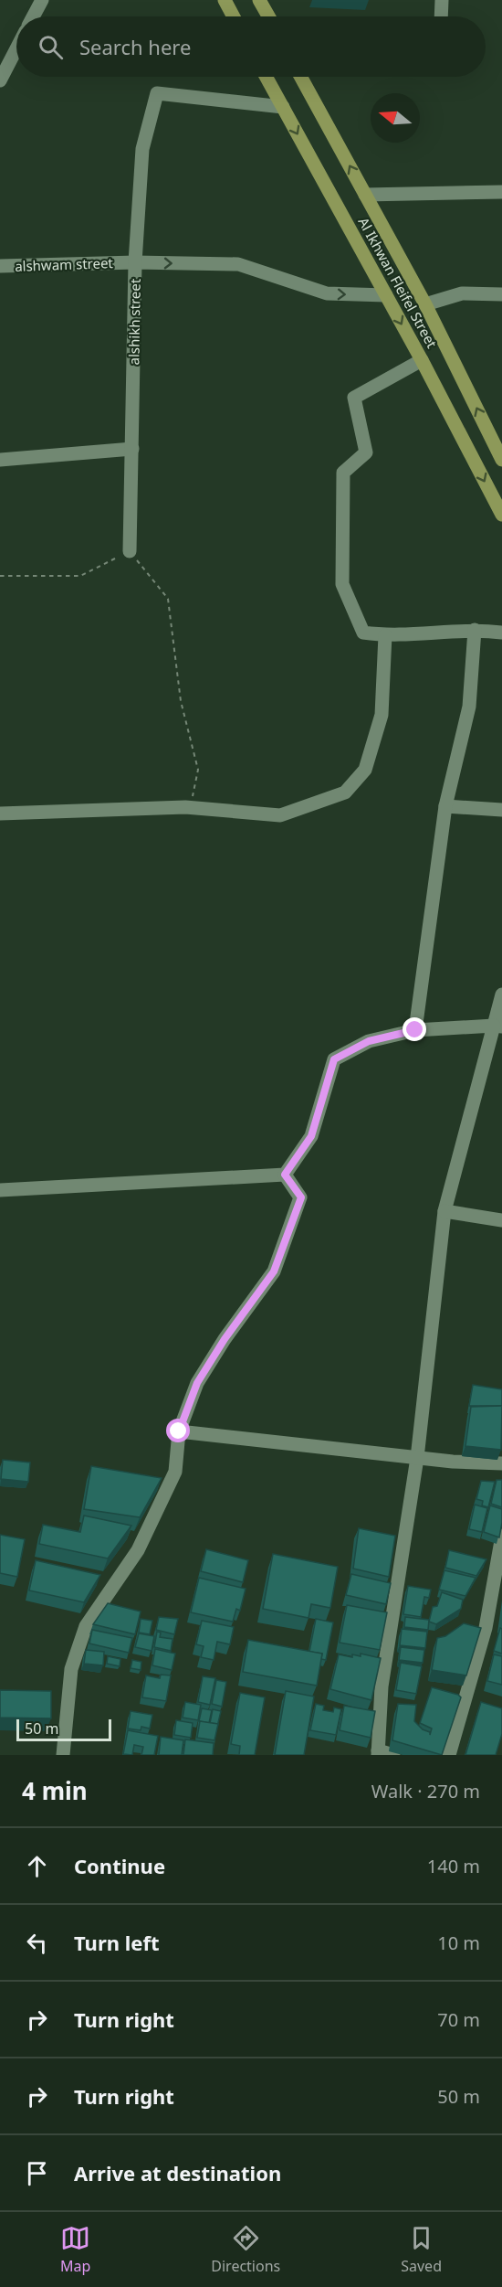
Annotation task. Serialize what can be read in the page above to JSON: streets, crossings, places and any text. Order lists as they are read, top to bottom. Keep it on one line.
{"streets":{"main road":["Al Ikhwan Fleifel Street"],"street":["alshwam street","alshikh street"]},"crossings":[["alshwam street","Al Ikhwan Fleifel Street"],["alshwam street","alshikh street"],["Al Ikhwan Fleifel Street","alshikh street"]],"one_way":["alshwam street"],"scale_bar":"50 m","north":"left","page":{"search":"Search here","scale":"50 m","heading":["4 min","Walk · 270 m"],"list":[["Continue","140 m"],["Turn left","10 m"],["Turn right","70 m"],["Turn right","50 m"],"Arrive at destination"],"nav":["Map","Directions","Saved"]}}
